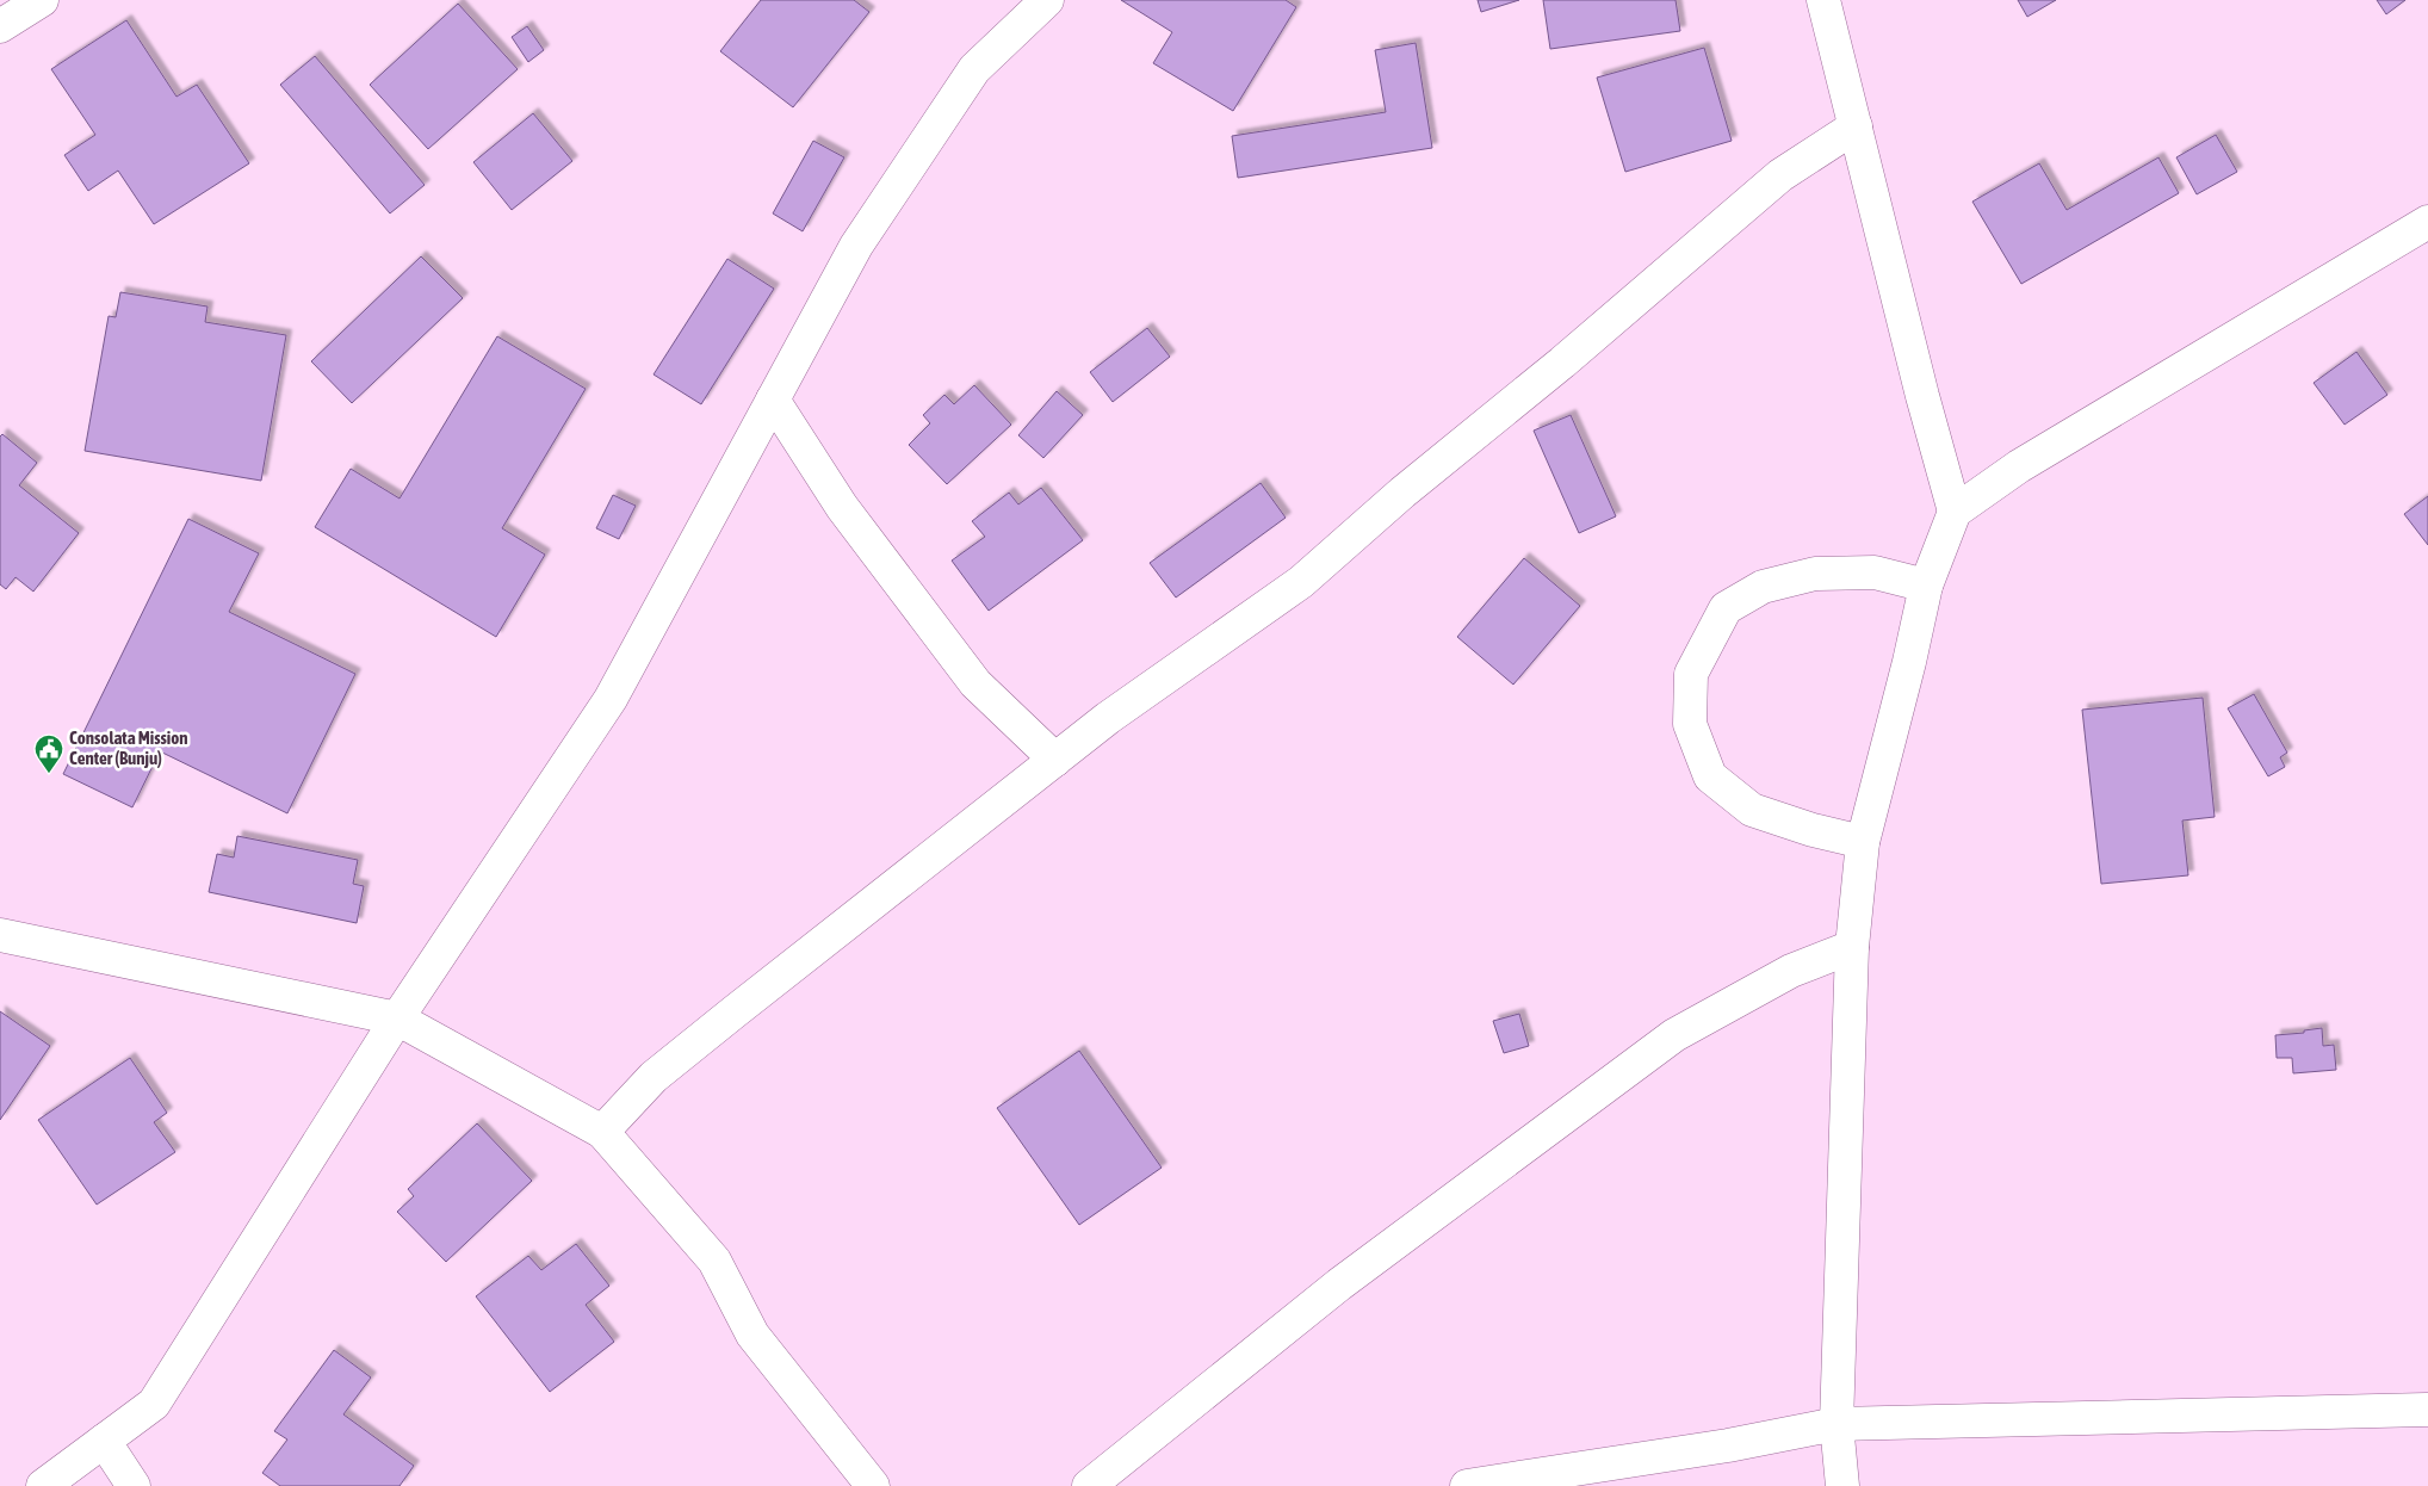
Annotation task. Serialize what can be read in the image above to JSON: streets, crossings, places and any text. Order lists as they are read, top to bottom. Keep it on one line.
{"places":{"public building":["Consolata Mission Center (Bunju)"]}}
